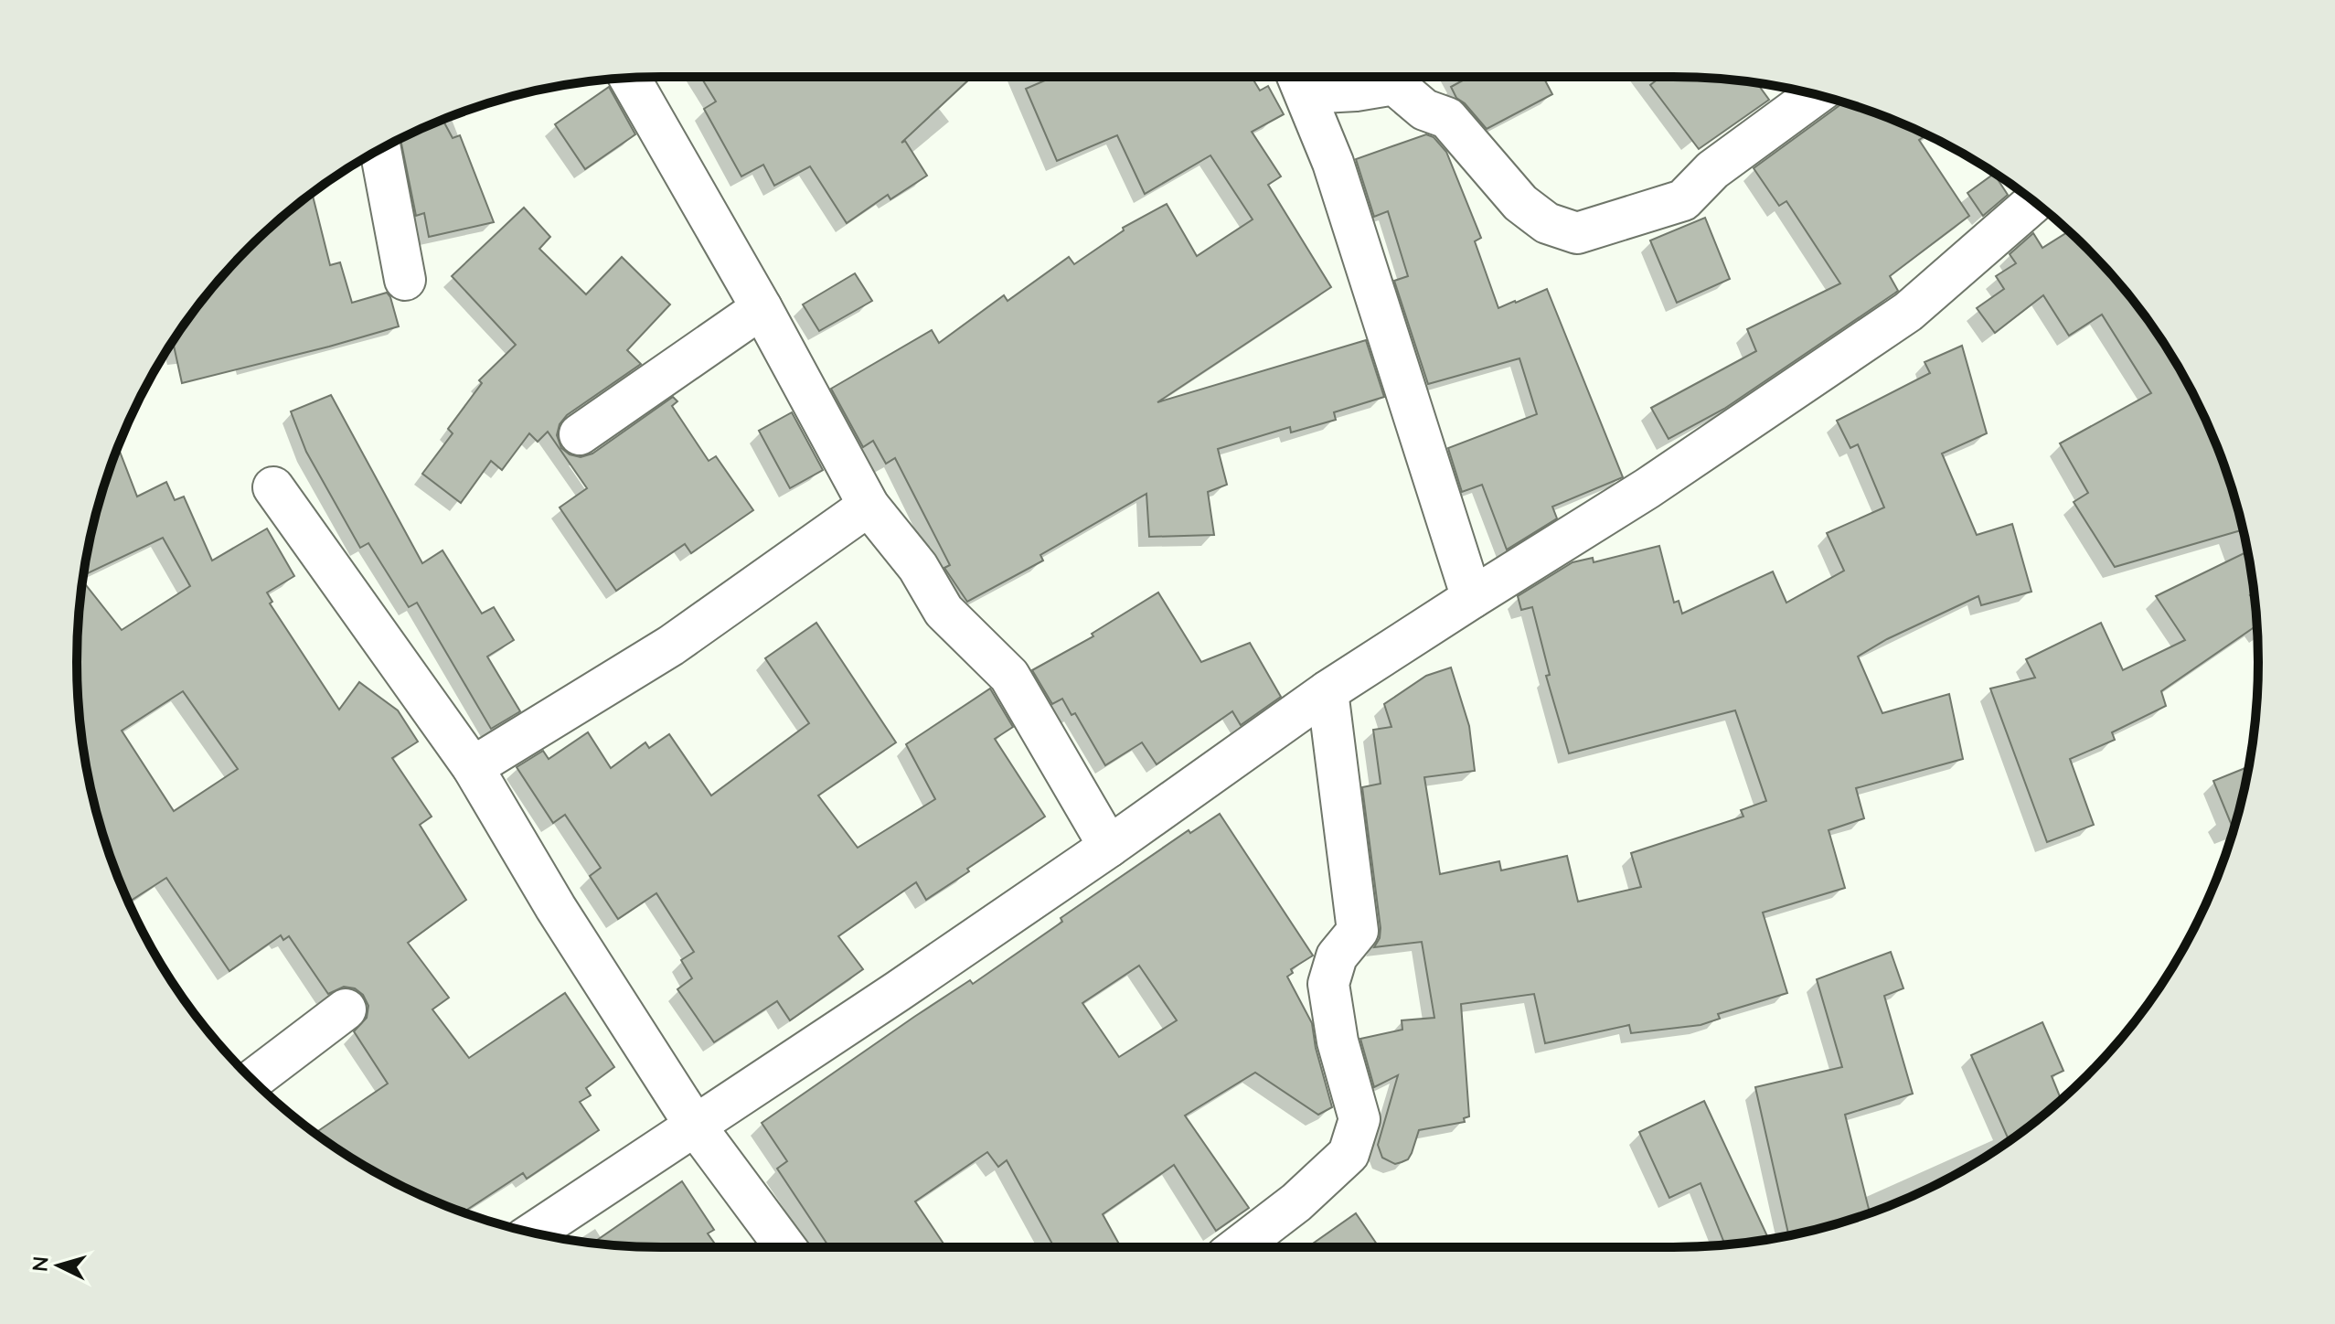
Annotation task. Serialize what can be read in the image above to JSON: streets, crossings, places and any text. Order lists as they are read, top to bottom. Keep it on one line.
{"north":"left"}
